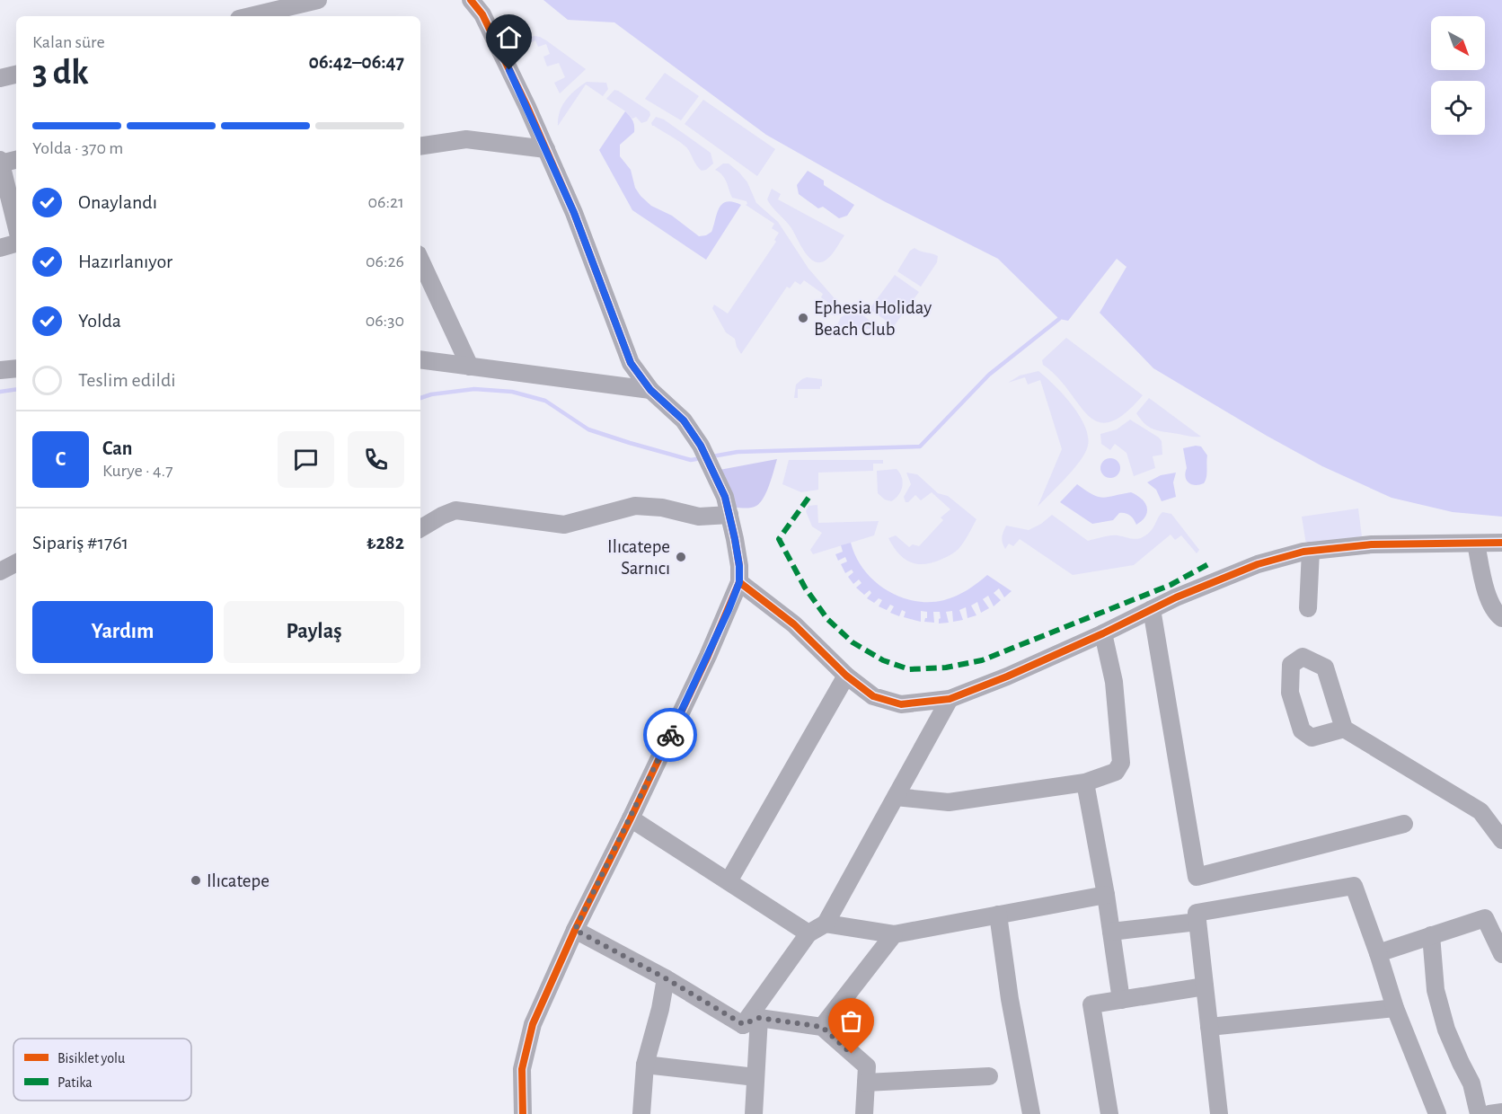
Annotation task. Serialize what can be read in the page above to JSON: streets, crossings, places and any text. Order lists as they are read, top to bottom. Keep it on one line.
{"places":["Ephesia Holiday Beach Club","Ilıcatepe Sarnıcı","Ilıcatepe"],"legend":["Bisiklet yolu","Patika"],"north":"bottom right","page":{"heading":["3 dk","Kalan süre","06:42–06:47"],"panel":["Can","Kurye · 4.7","Sipariş #1761","₺282"],"bar":"Yolda · 370 m","list":[["Onaylandı","06:21"],["Hazırlanıyor","06:26"],["Yolda","06:30"],"Teslim edildi"],"round":"C","buttons":["Yardım","Paylaş"]}}
